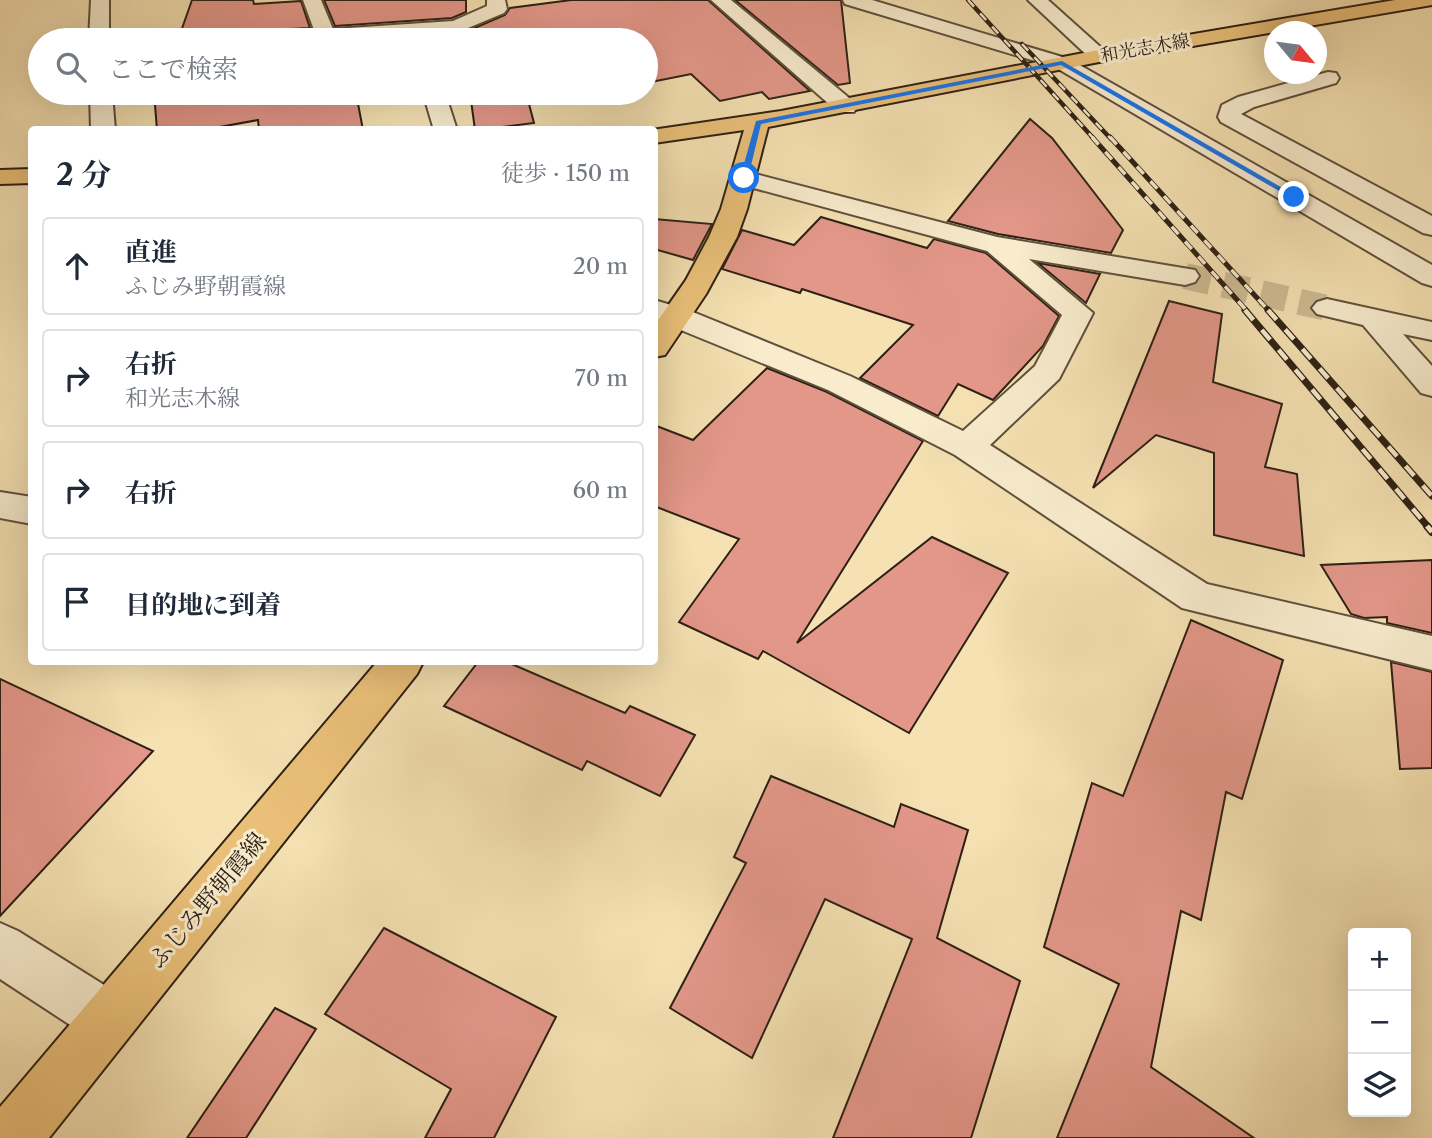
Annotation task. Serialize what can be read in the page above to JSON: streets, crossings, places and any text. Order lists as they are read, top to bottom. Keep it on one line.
{"streets":{"main road":["和光志木線","ふじみ野朝霞線"]},"north":"bottom right","page":{"search":"ここで検索","heading":["2 分","徒歩 · 150 m"],"list":[["直進","ふじみ野朝霞線","20 m"],["右折","和光志木線","70 m"],["右折","60 m"],"目的地に到着"],"map_buttons":["+","−"]}}
